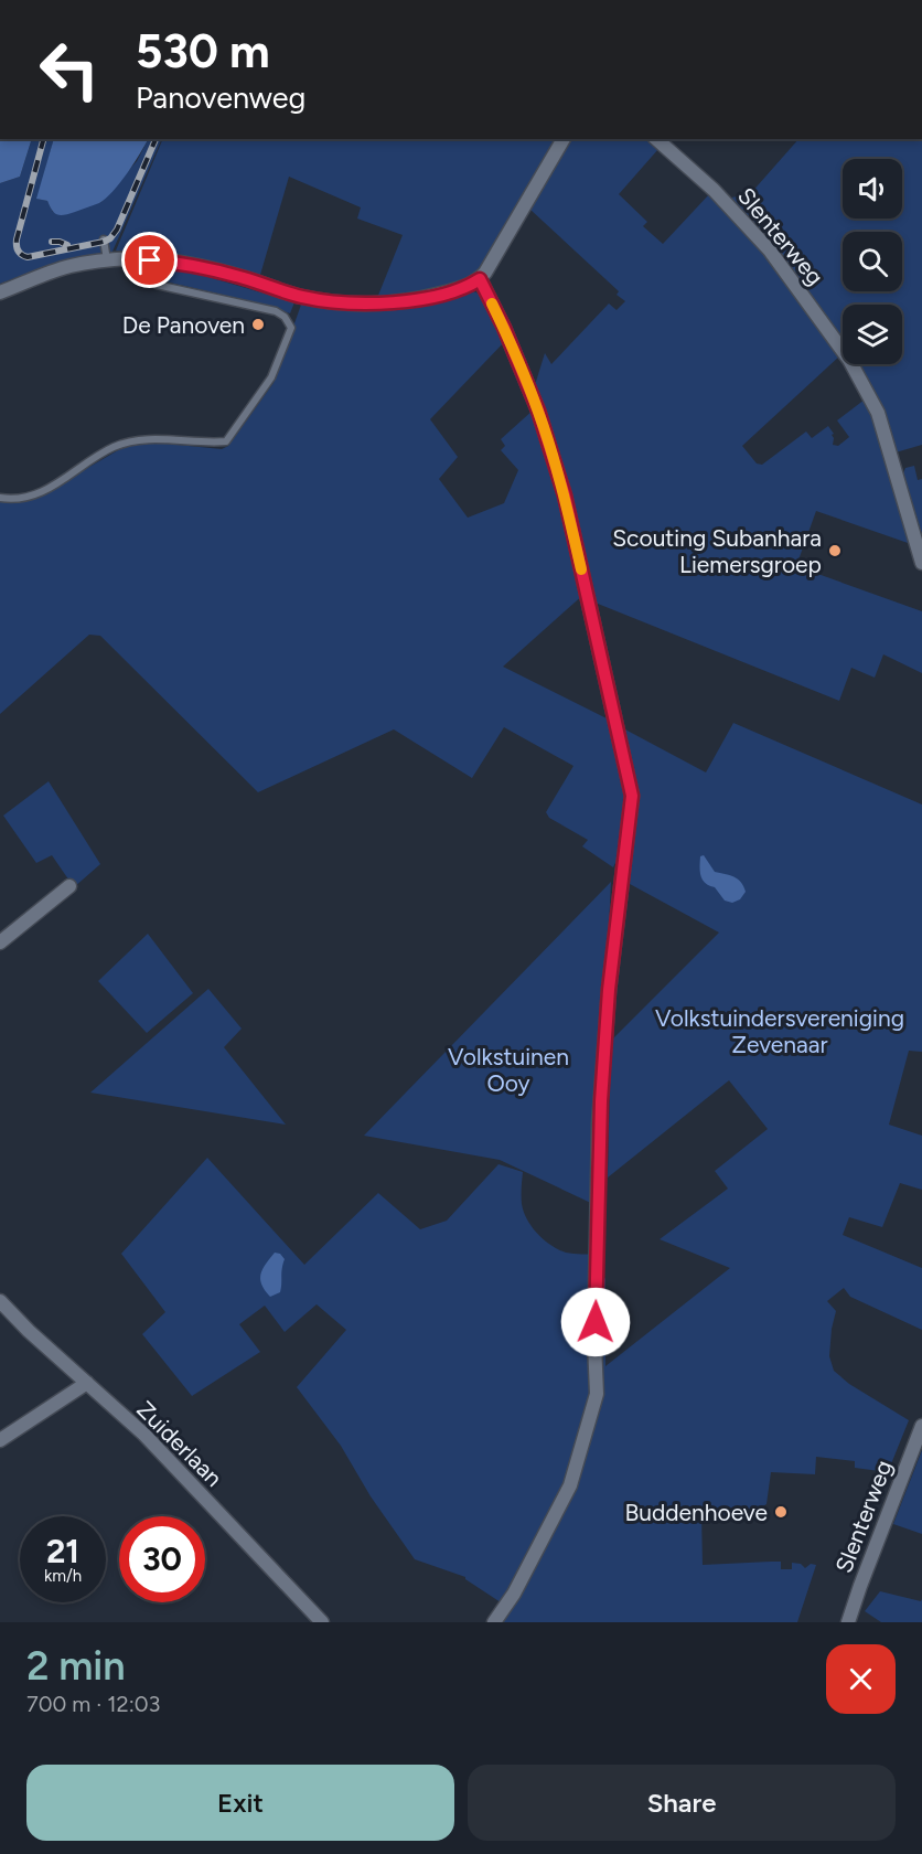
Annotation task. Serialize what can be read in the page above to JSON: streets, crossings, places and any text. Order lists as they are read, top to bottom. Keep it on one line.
{"streets":{"street":["Slenterweg","Zuiderlaan"]},"parks":["Volkstuindersvereniging Zevenaar","Volkstuinen Ooy"],"places":["De Panoven","Scouting Subanhara Liemersgroep","Buddenhoeve"],"page":{"turn":["530 m","Panovenweg"],"speed":"21 km/h","limit":"30","heading":["2 min","700 m · 12:03"],"buttons":["Exit","Share"]}}
